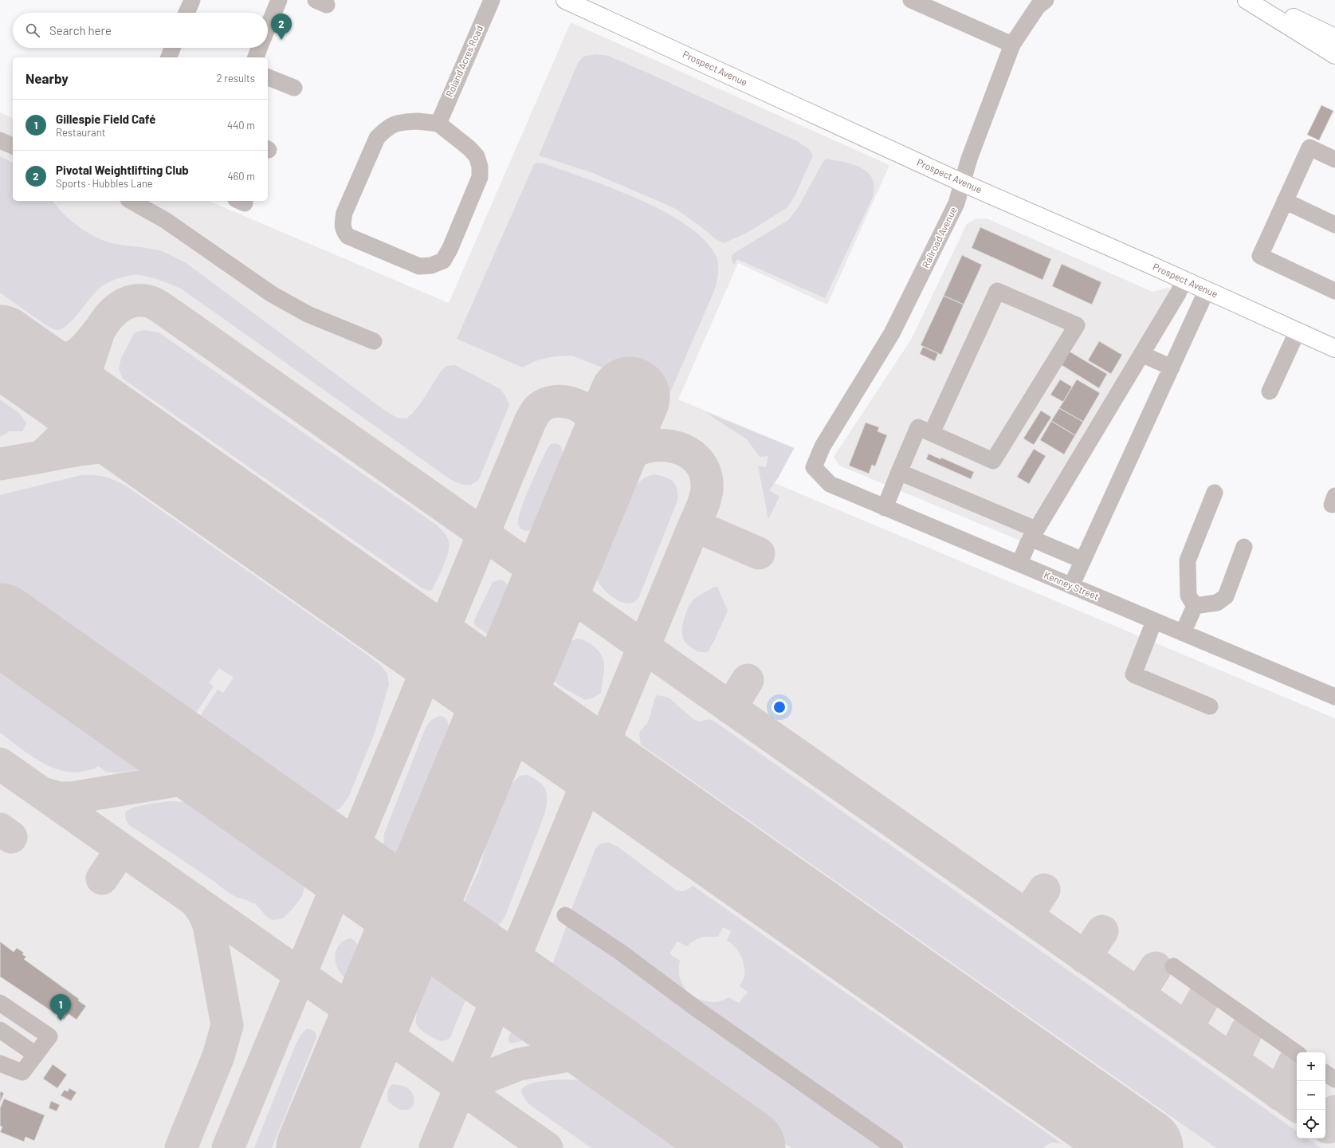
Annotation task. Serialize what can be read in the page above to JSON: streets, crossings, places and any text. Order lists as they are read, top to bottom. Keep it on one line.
{"streets":{"main road":["Prospect Avenue"],"street":["Roland Acres Road","Railroad Avenue","Kenney Street"]},"crossings":[["Prospect Avenue","Railroad Avenue"],["Railroad Avenue","Kenney Street"]],"page":{"search":"Search here","pins":["2","1"],"heading":["Nearby","2 results"],"list":[{"mark":"1","name":"Gillespie Field Café","note":"Restaurant","value":"440 m"},{"mark":"2","name":"Pivotal Weightlifting Club","note":"Sports · Hubbles Lane","value":"460 m"}],"map_buttons":["+","−"]}}
